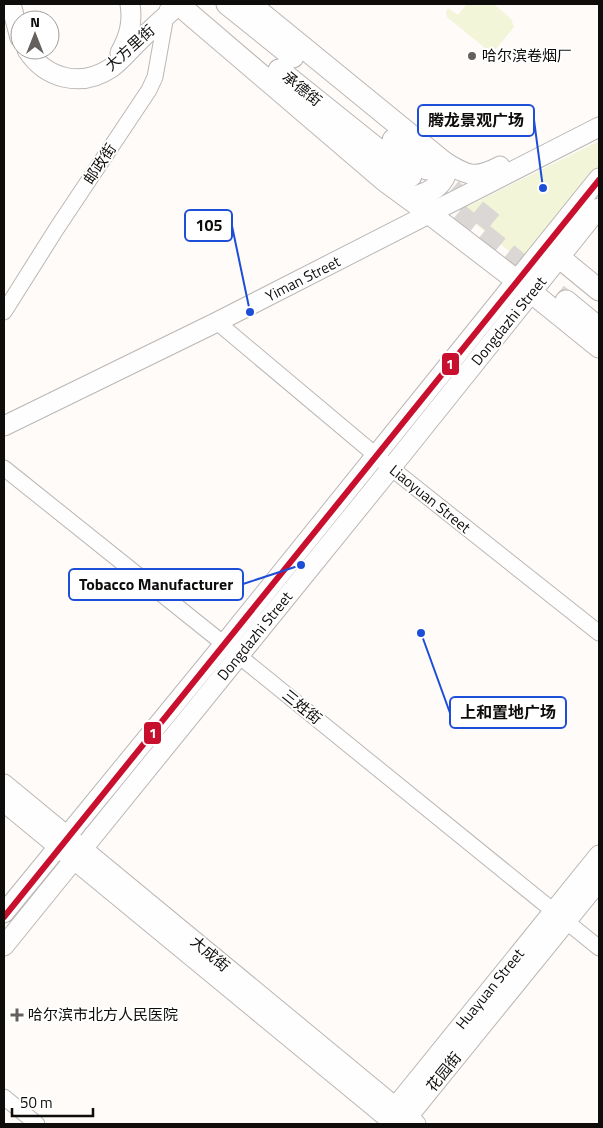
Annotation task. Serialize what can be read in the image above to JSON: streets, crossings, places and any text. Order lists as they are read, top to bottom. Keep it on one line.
{"streets":{"highway":["承德街"],"main road":["大方里街","Yiman Street","Dongdazhi Street","大成街","Huayuan Street"],"street":["邮政街","Liaoyuan Street","三姓街"]},"crossings":[["大方里街","承德街"],["大方里街","邮政街"],["承德街","邮政街"],["Yiman Street","Liaoyuan Street"],["Dongdazhi Street","Liaoyuan Street"],["Dongdazhi Street","三姓街"],["Dongdazhi Street","大成街"],["三姓街","Huayuan Street"],["大成街","Huayuan Street"]],"places":{"other":["哈尔滨卷烟厂","腾龙景观广场","105","Tobacco Manufacturer","上和置地广场"],"health":["哈尔滨市北方人民医院"]},"lines":["transit line 1"],"scale_bar":"50 m","north":"top"}
